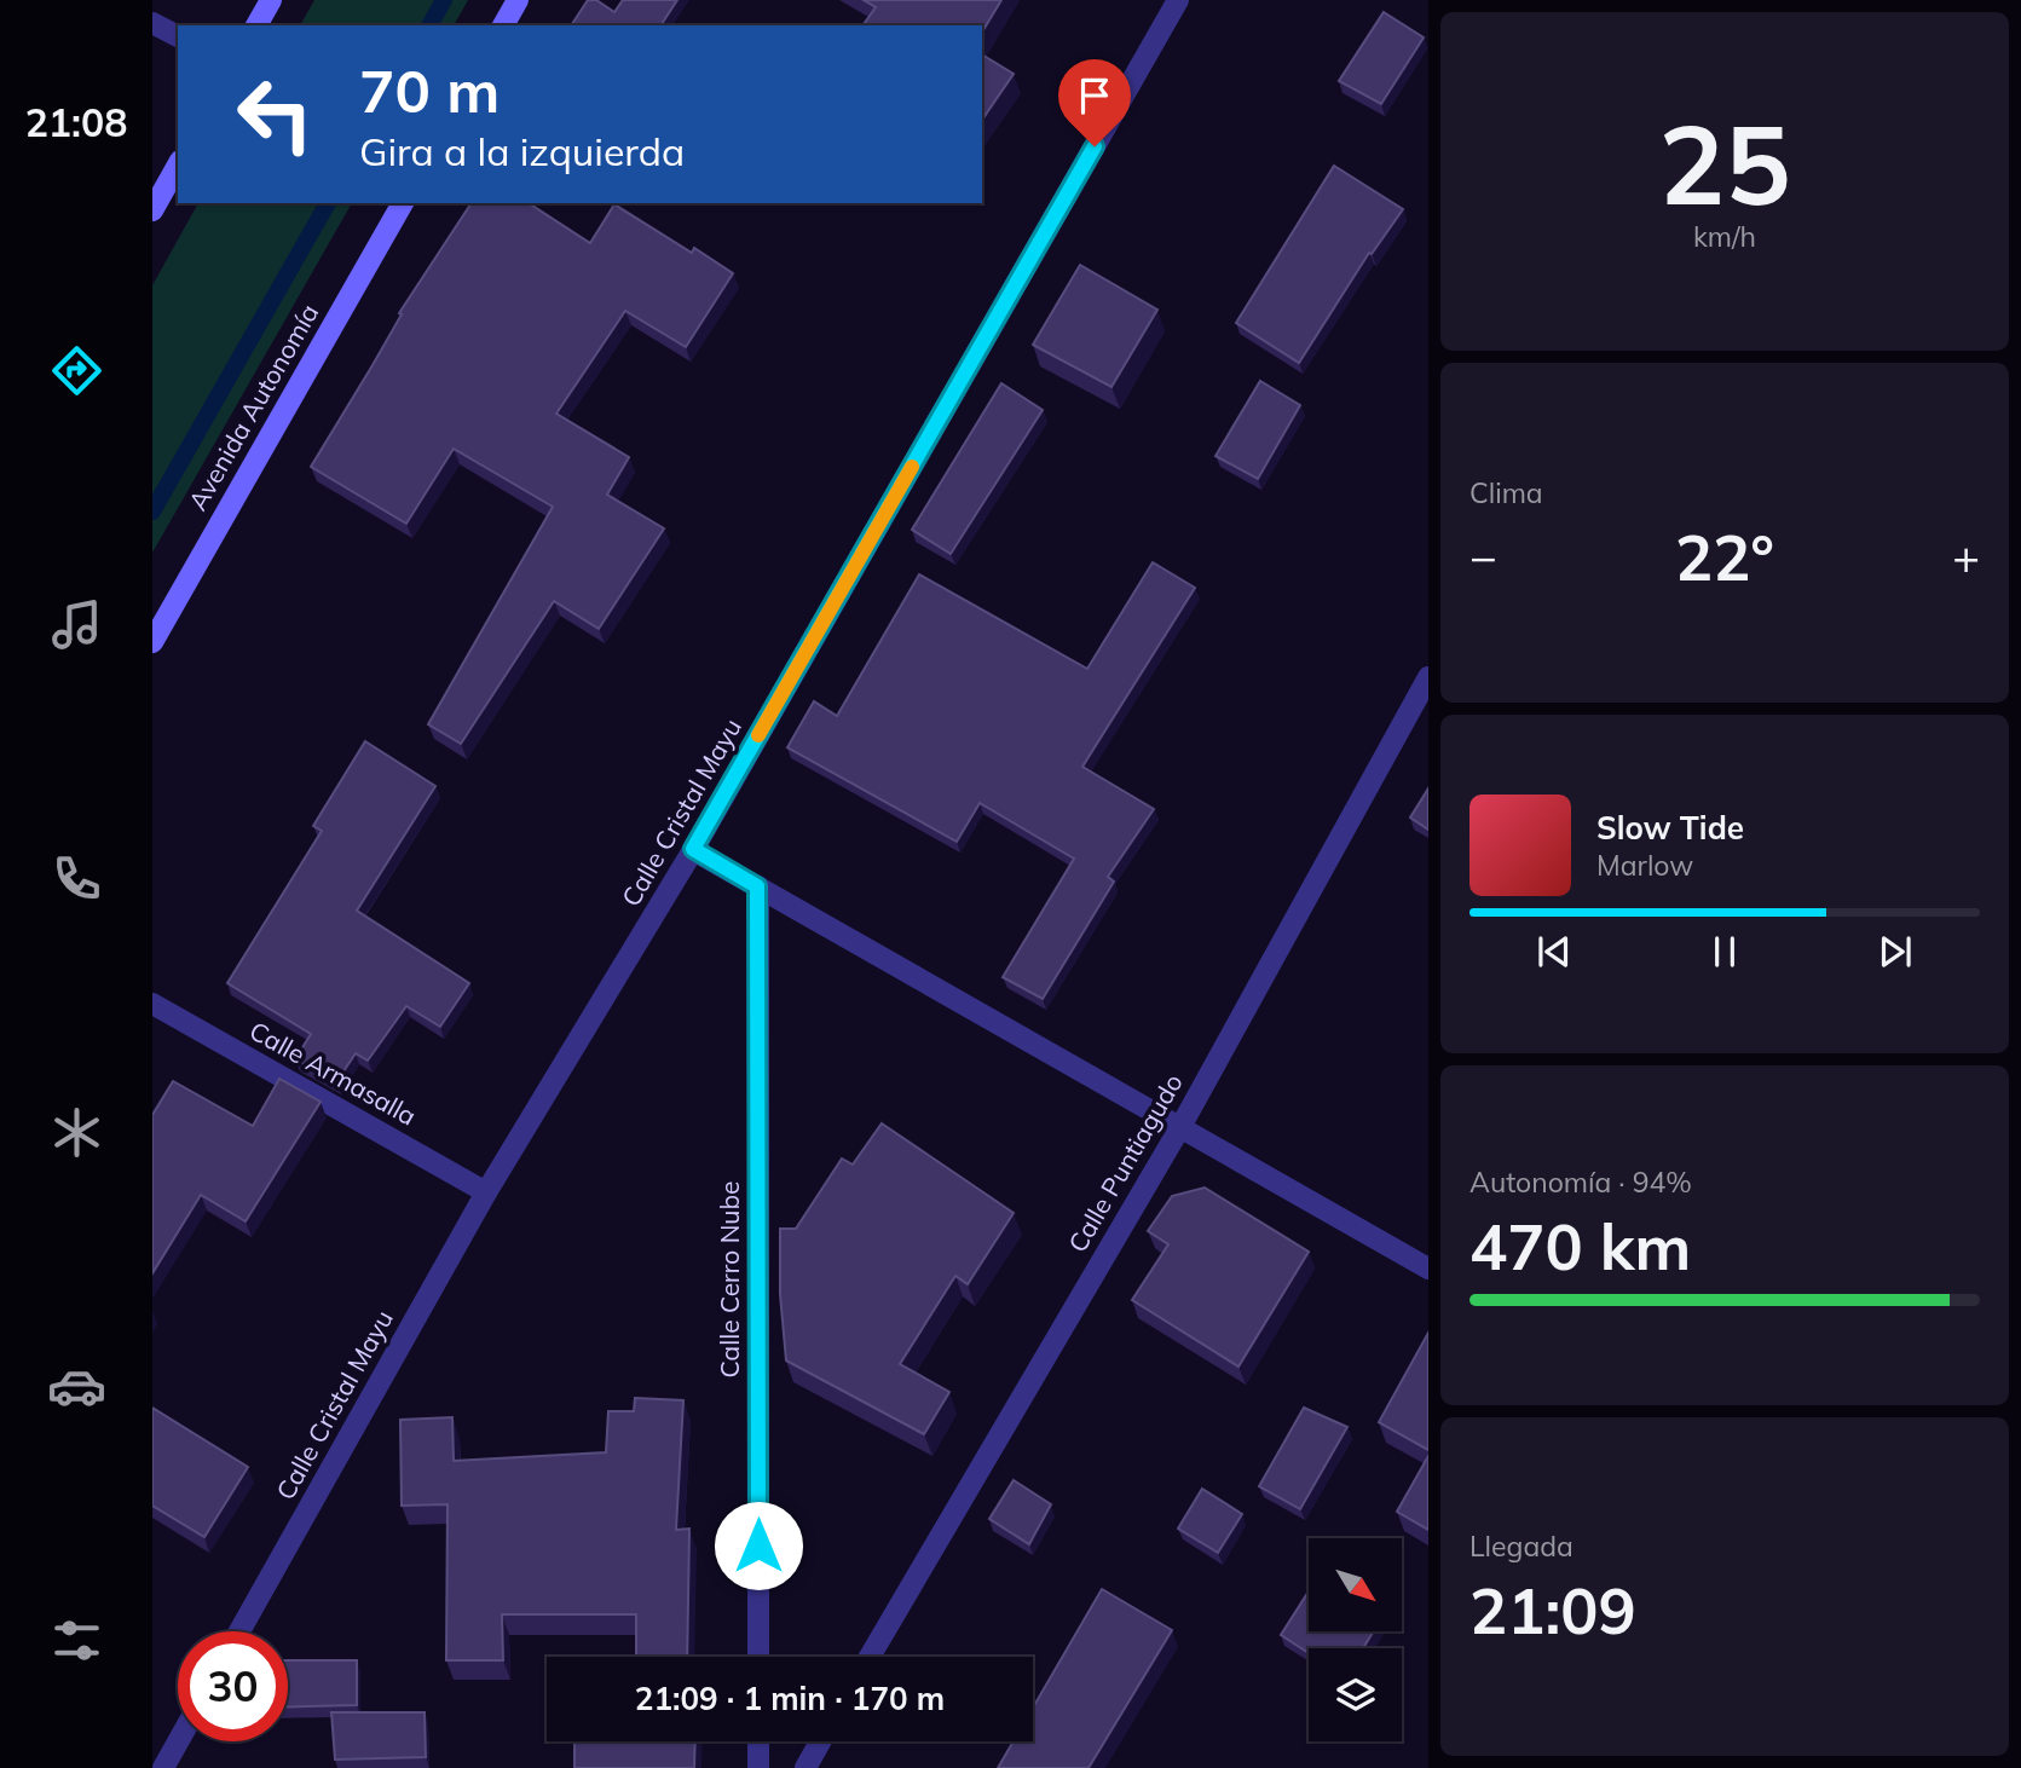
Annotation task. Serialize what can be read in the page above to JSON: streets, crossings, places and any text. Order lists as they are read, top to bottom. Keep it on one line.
{"streets":{"street":["Avenida Autonomía","Calle Cristal Mayu","Calle Armasalla","Calle Puntiagudo","Calle Cerro Nube"]},"crossings":[["Calle Cristal Mayu","Calle Armasalla"]],"north":"bottom right","page":{"tabs":"21:08","tile":[["25","km/h"],"Clima",["Autonomía · 94%","470 km"],["Llegada","21:09"]],"turn":["70 m","Gira a la izquierda"],"heat":["−","22°","+"],"song":["Slow Tide","Marlow"],"limit":"30","trip":"21:09 · 1 min · 170 m"}}
